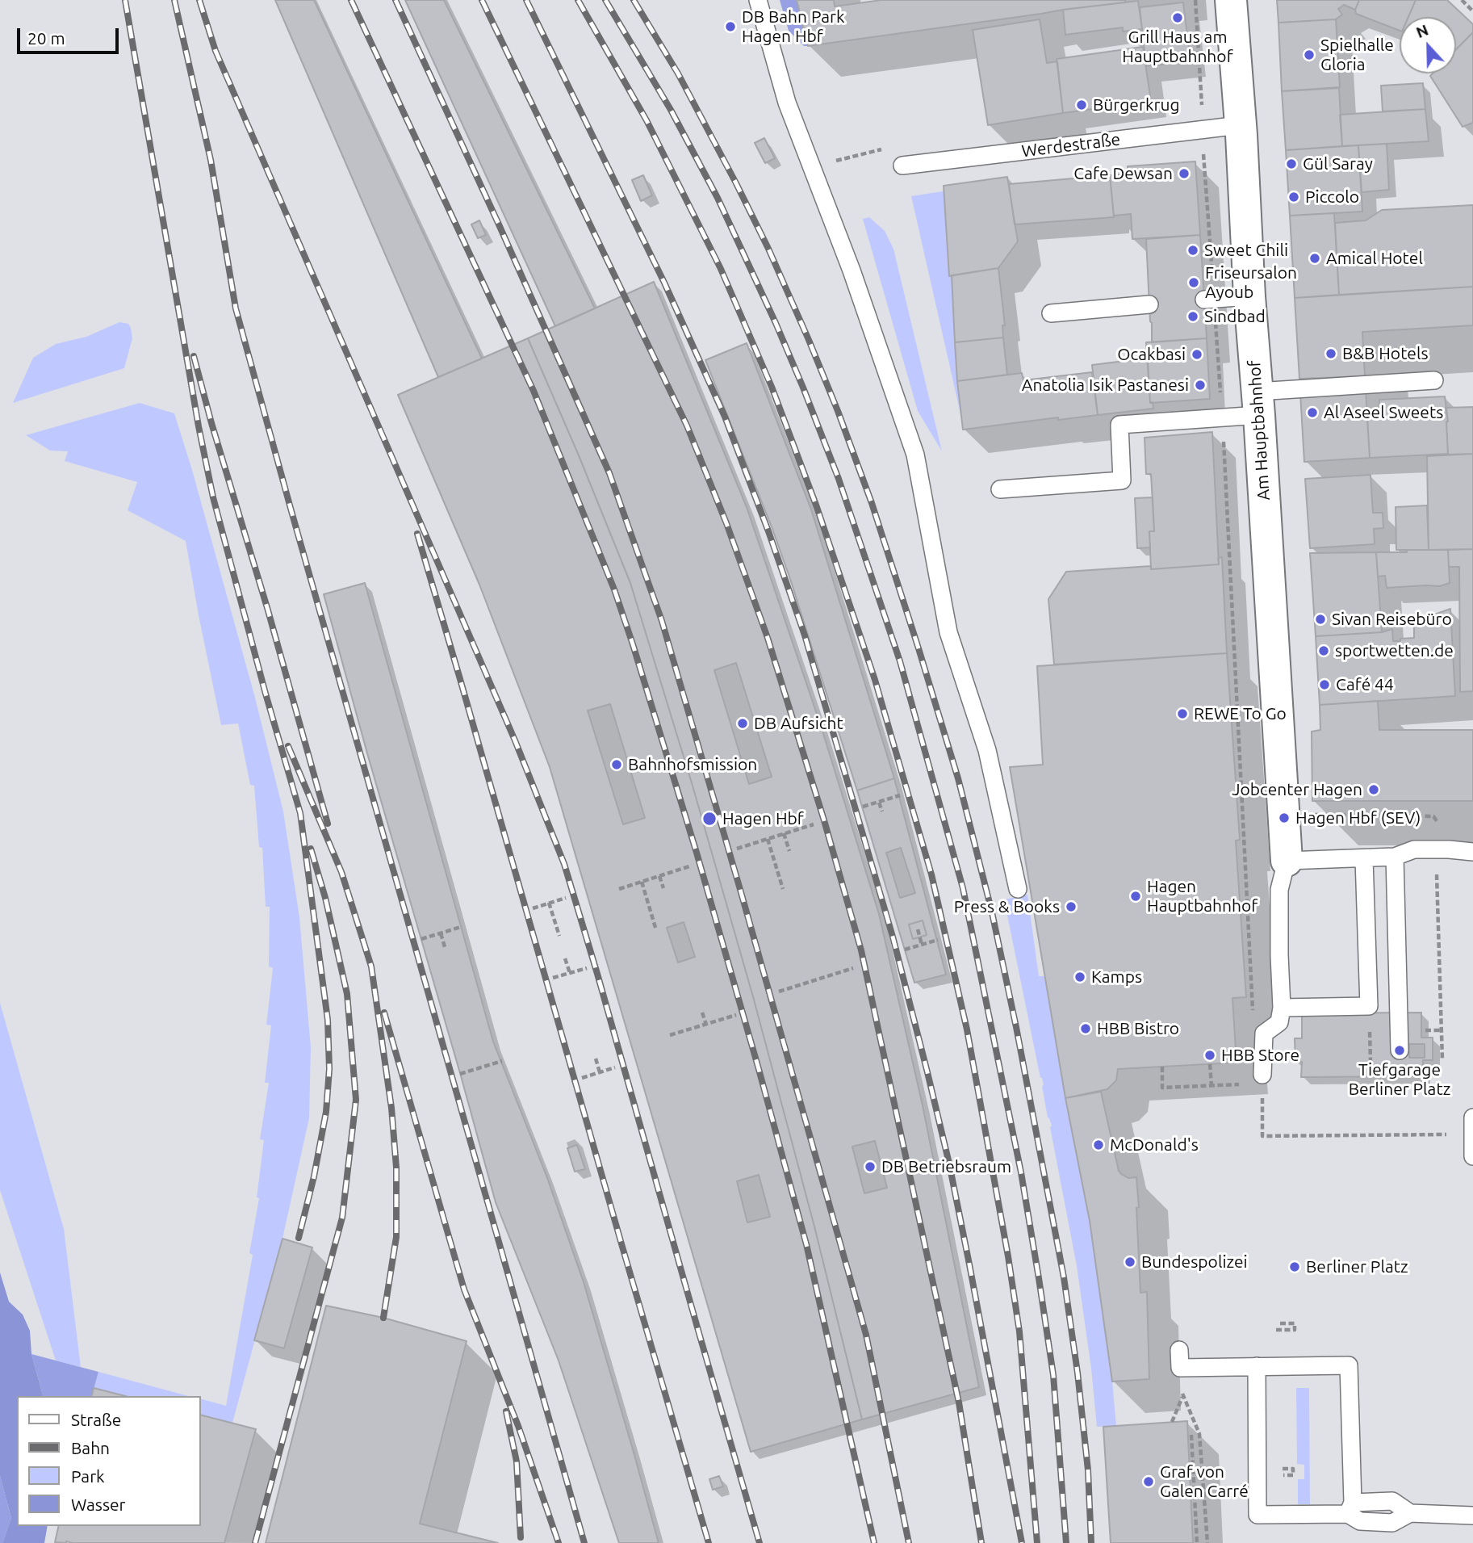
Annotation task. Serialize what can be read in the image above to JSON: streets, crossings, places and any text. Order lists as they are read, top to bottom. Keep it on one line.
{"streets":{"street":["Am Hauptbahnhof"],"lane":["Werdestraße"]},"crossings":[["Werdestraße","Am Hauptbahnhof"]],"places":["Grill Haus am Hauptbahnhof","DB Bahn Park Hagen Hbf","Spielhalle Gloria","Bürgerkrug","Gül Saray","Cafe Dewsan","Piccolo","Sweet Chili","Amical Hotel","Friseursalon Ayoub","Sindbad","B&B Hotels","Ocakbasi","Anatolia Isik Pastanesi","Al Aseel Sweets","Sivan Reisebüro","sportwetten.de","Café 44","REWE To Go","DB Aufsicht","Bahnhofsmission","Jobcenter Hagen","Hagen Hbf (SEV)","Hagen Hbf","Hagen Hauptbahnhof","Press & Books","Kamps","HBB Bistro","Tiefgarage Berliner Platz","HBB Store","McDonald's","DB Betriebsraum","Bundespolizei","Berliner Platz","Graf von Galen Carré"],"legend":["Straße","Bahn","Park","Wasser"],"scale_bar":"20 m","north":"top"}
